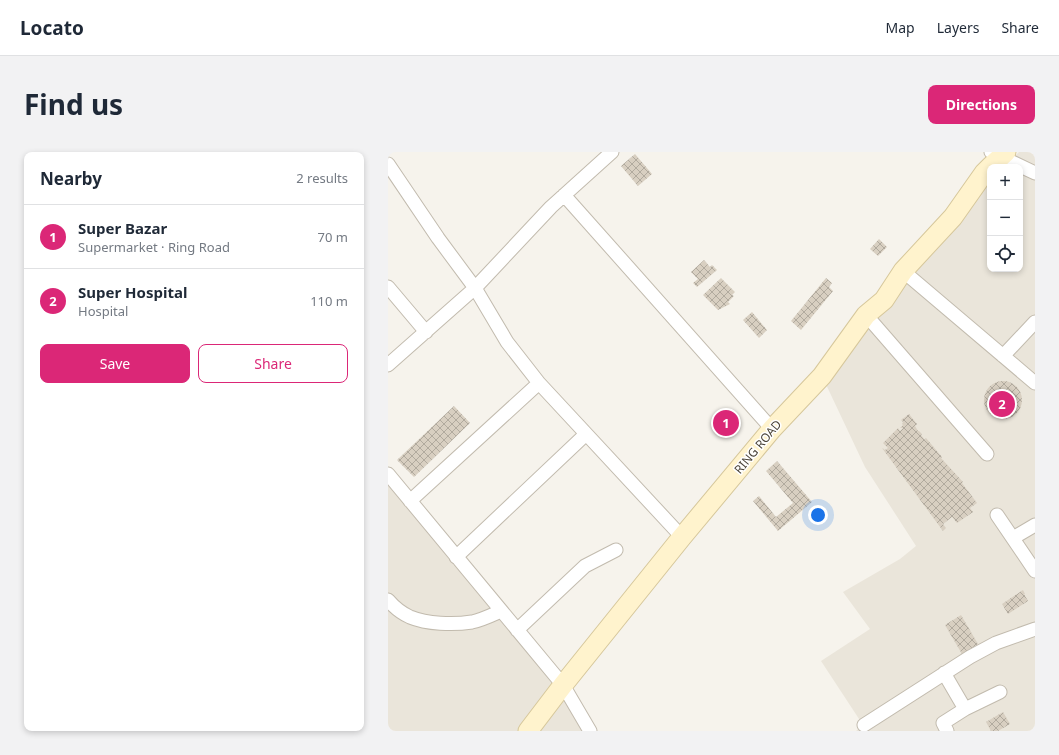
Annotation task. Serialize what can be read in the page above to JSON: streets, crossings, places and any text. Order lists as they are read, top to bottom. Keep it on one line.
{"streets":{"main road":["RING ROAD"]},"page":{"header":"Locato","nav":["Map","Layers","Share"],"title":"Find us","buttons":["Directions",["Save","Share"]],"heading":["Nearby","2 results"],"map_buttons":["+","−"],"list":[{"mark":"1","name":"Super Bazar","note":"Supermarket · Ring Road","value":"70 m"},{"mark":"2","name":"Super Hospital","note":"Hospital","value":"110 m"}],"pins":["2","1"]}}
